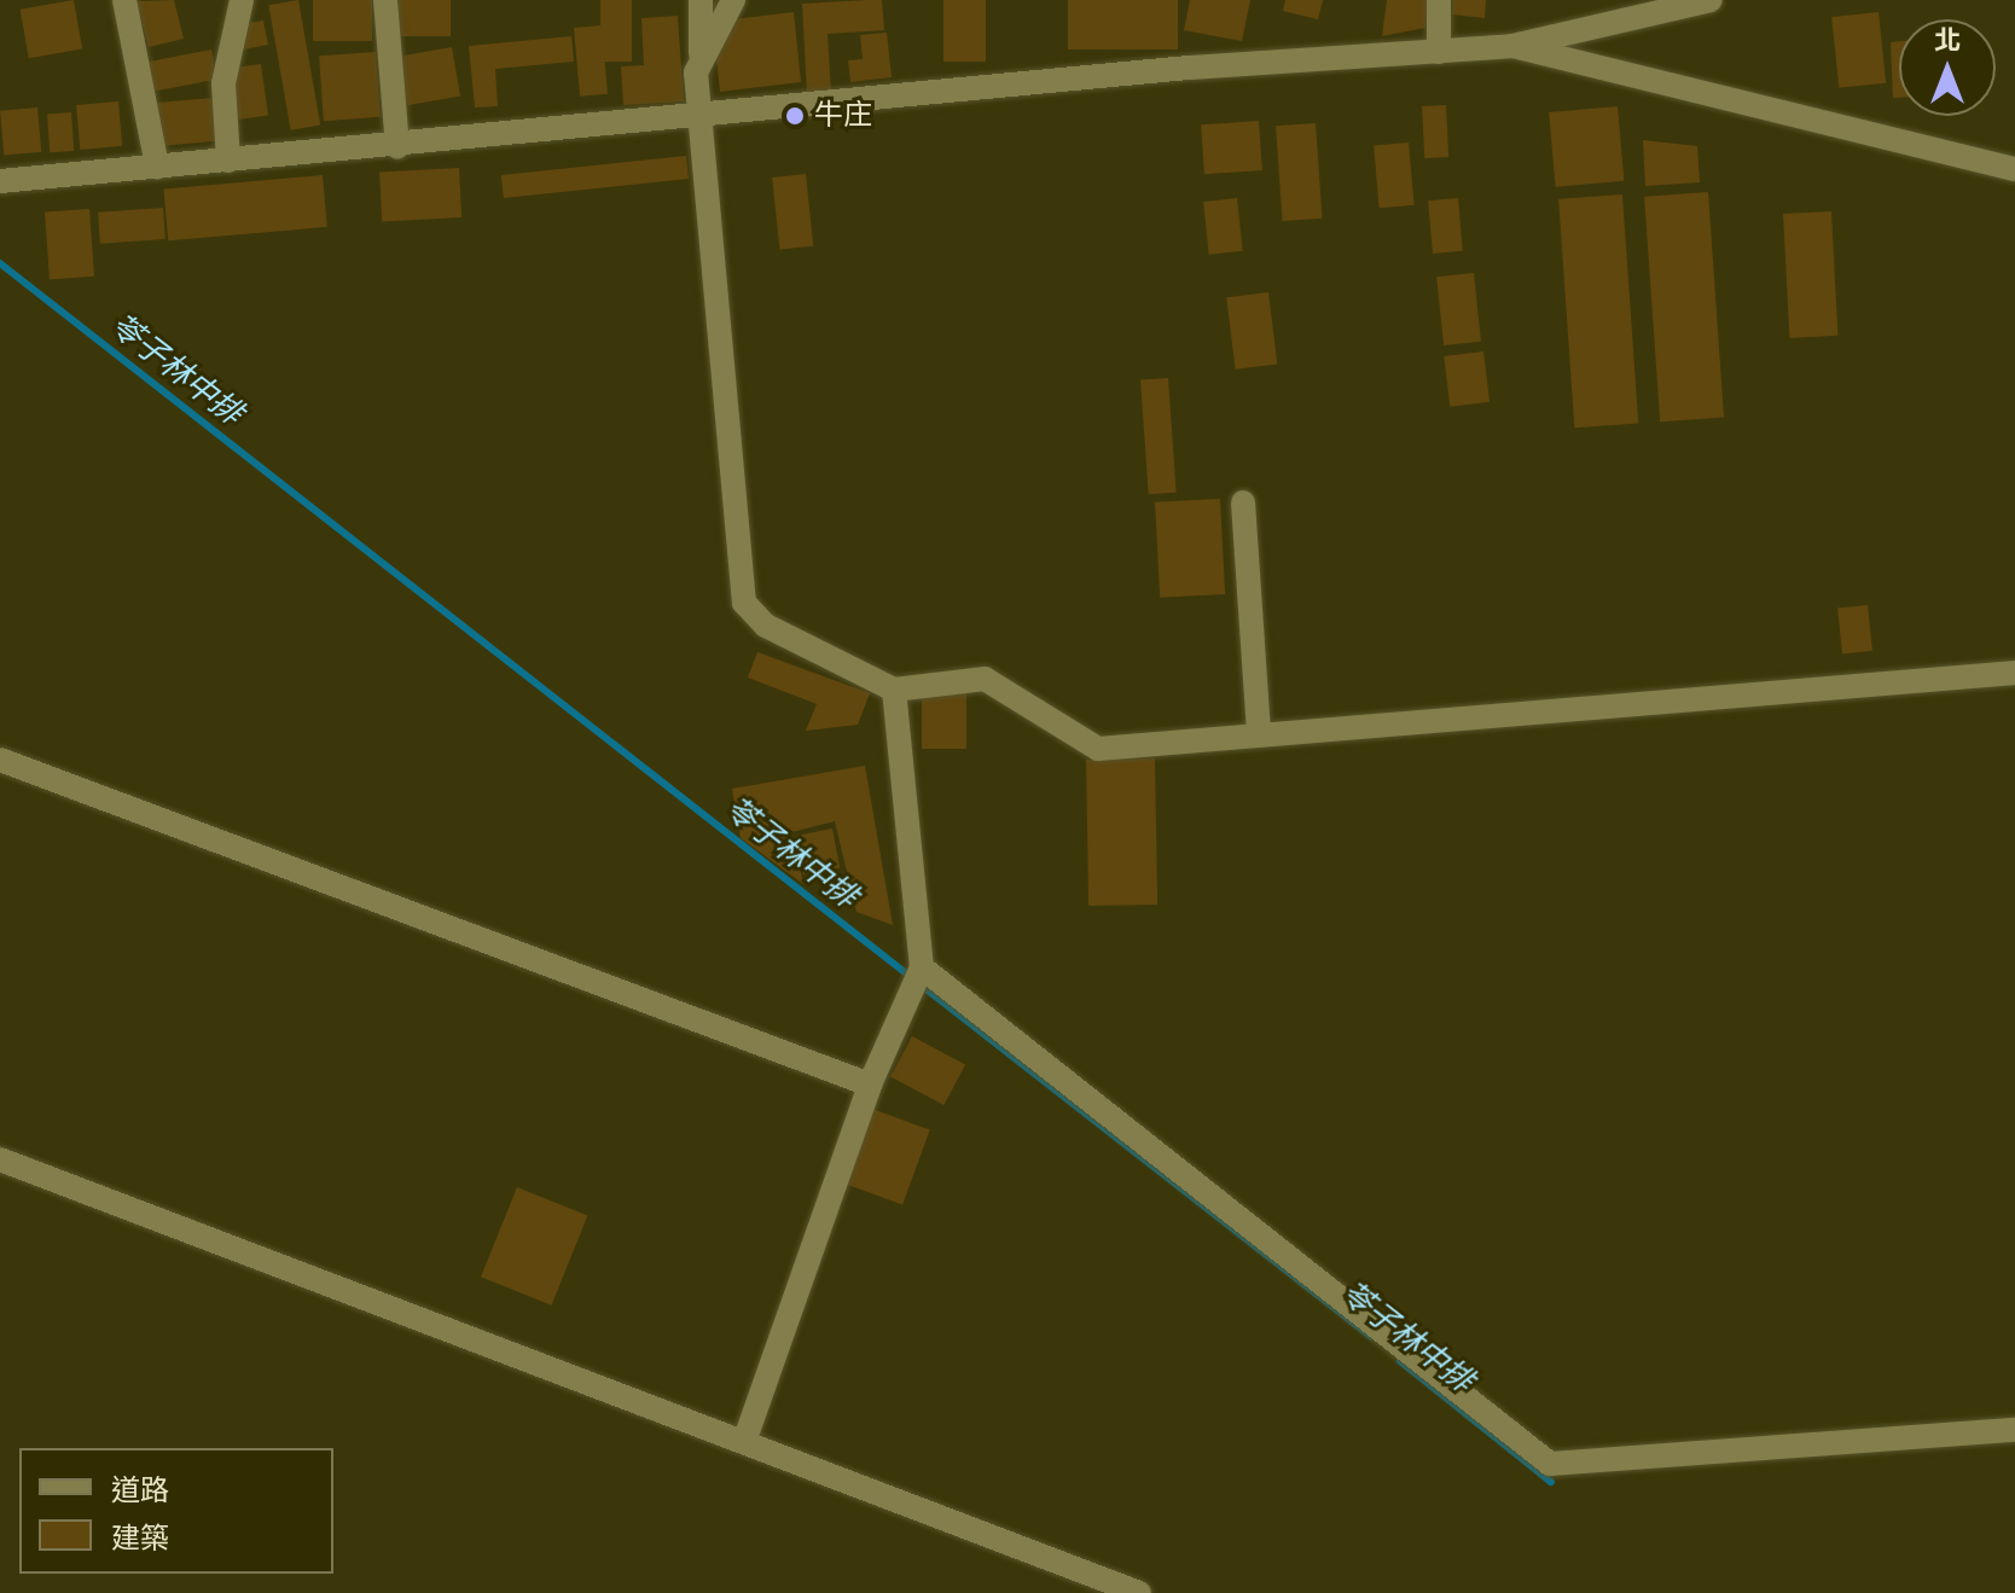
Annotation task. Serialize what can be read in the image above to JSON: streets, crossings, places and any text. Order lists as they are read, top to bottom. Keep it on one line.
{"water":["苓子林中排"],"places":["牛庄"],"legend":["道路","建築"],"north":"top"}
